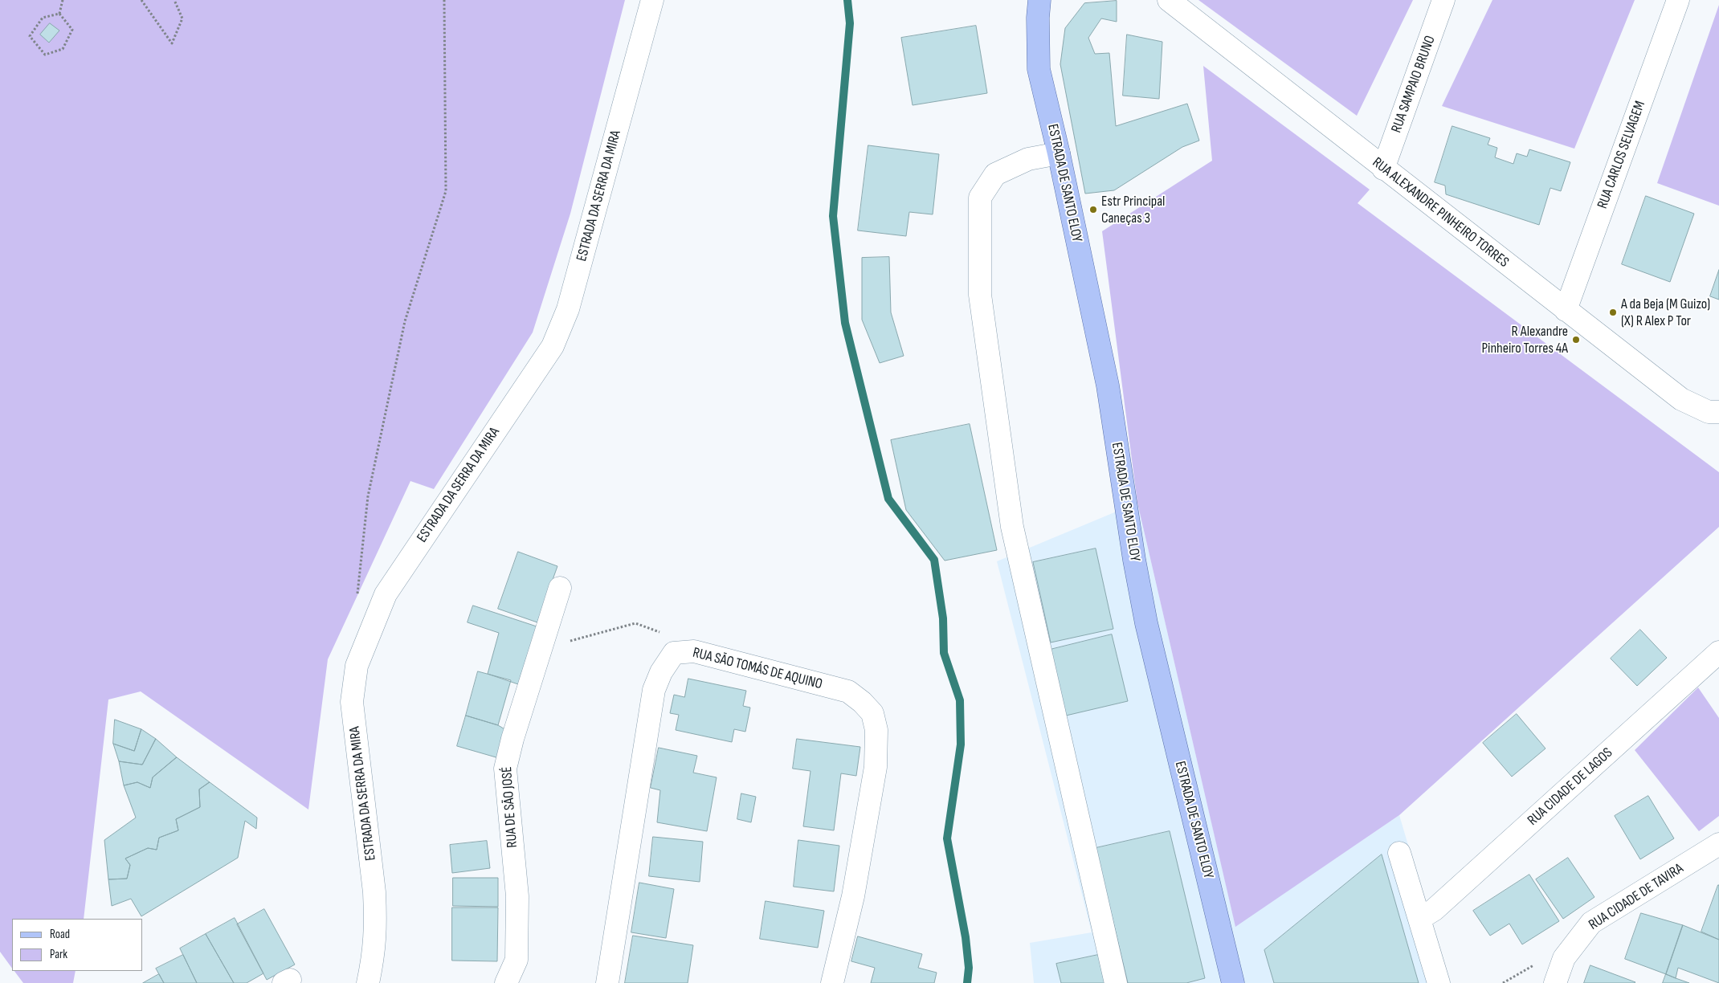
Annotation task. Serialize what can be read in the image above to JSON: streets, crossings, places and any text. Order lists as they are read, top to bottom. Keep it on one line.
{"streets":{"main road":["ESTRADA DE SANTO ELOY"],"street":["RUA SAMPAIO BRUNO","RUA CARLOS SELVAGEM","ESTRADA DA SERRA DA MIRA","RUA ALEXANDRE PINHEIRO TORRES","RUA SÃO TOMÁS DE AQUINO","RUA CIDADE DE LAGOS","RUA DE SÃO JOSÉ","RUA CIDADE DE TAVIRA"]},"crossings":[["RUA SAMPAIO BRUNO","RUA ALEXANDRE PINHEIRO TORRES"],["RUA CARLOS SELVAGEM","RUA ALEXANDRE PINHEIRO TORRES"]],"places":["Estr Principal Caneças 3","A da Beja (M Guizo) (X) R Alex P Tor","R Alexandre Pinheiro Torres 4A"],"legend":["Road","Park"]}
